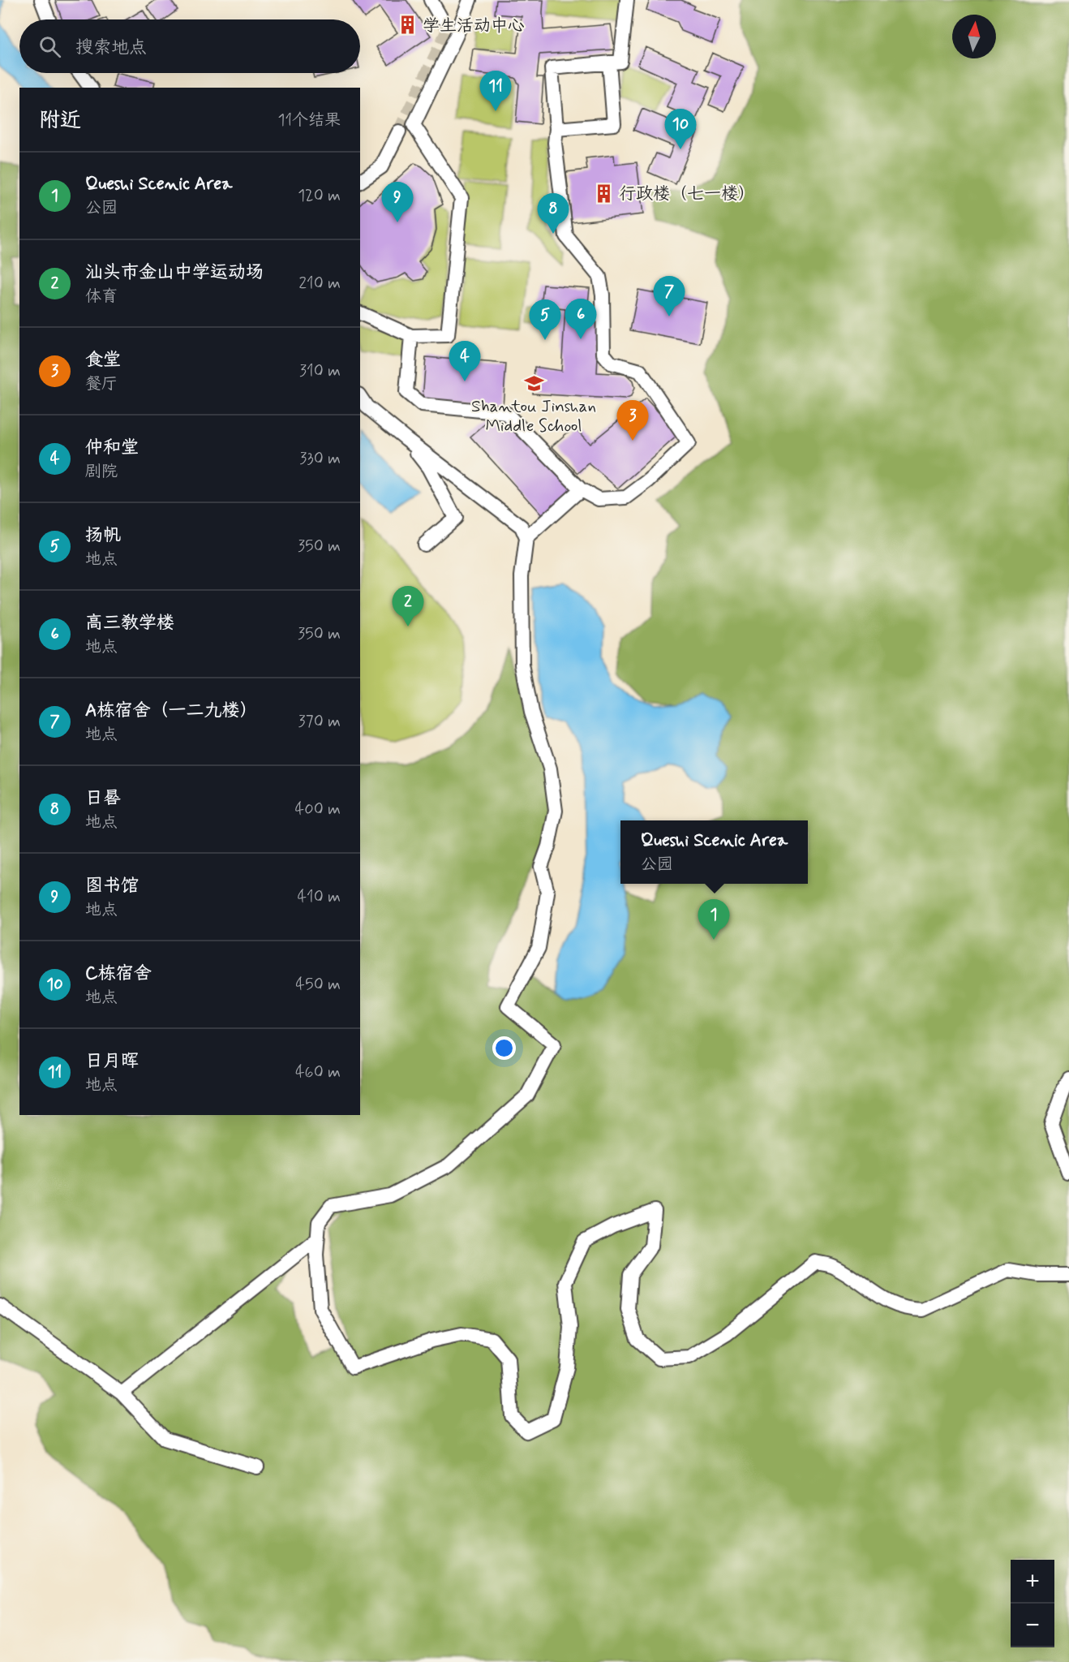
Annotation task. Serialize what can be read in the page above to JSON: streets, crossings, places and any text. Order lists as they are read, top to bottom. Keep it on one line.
{"places":{"building":["学生活动中心","行政楼（七一楼）"],"school or university":["Shantou Jinshan Middle School"]},"north":"top","page":{"search":"搜索地点","pins":["11","10","9","8","7","6","5","4","3","2","1"],"heading":["附近","11个结果"],"list":[{"mark":"1","name":"Queshi Scenic Area","note":"公园","value":"120 m"},{"mark":"2","name":"汕头市金山中学运动场","note":"体育","value":"210 m"},{"mark":"3","name":"食堂","note":"餐厅","value":"310 m"},{"mark":"4","name":"仲和堂","note":"剧院","value":"330 m"},{"mark":"5","name":"扬帆","note":"地点","value":"350 m"},{"mark":"6","name":"高三教学楼","note":"地点","value":"350 m"},{"mark":"7","name":"A栋宿舍（一二九楼）","note":"地点","value":"370 m"},{"mark":"8","name":"日晷","note":"地点","value":"400 m"},{"mark":"9","name":"图书馆","note":"地点","value":"410 m"},{"mark":"10","name":"C栋宿舍","note":"地点","value":"450 m"},{"mark":"11","name":"日月晖","note":"地点","value":"460 m"}],"popup":["Queshi Scenic Area","公园"],"map_buttons":["+","−"]}}
